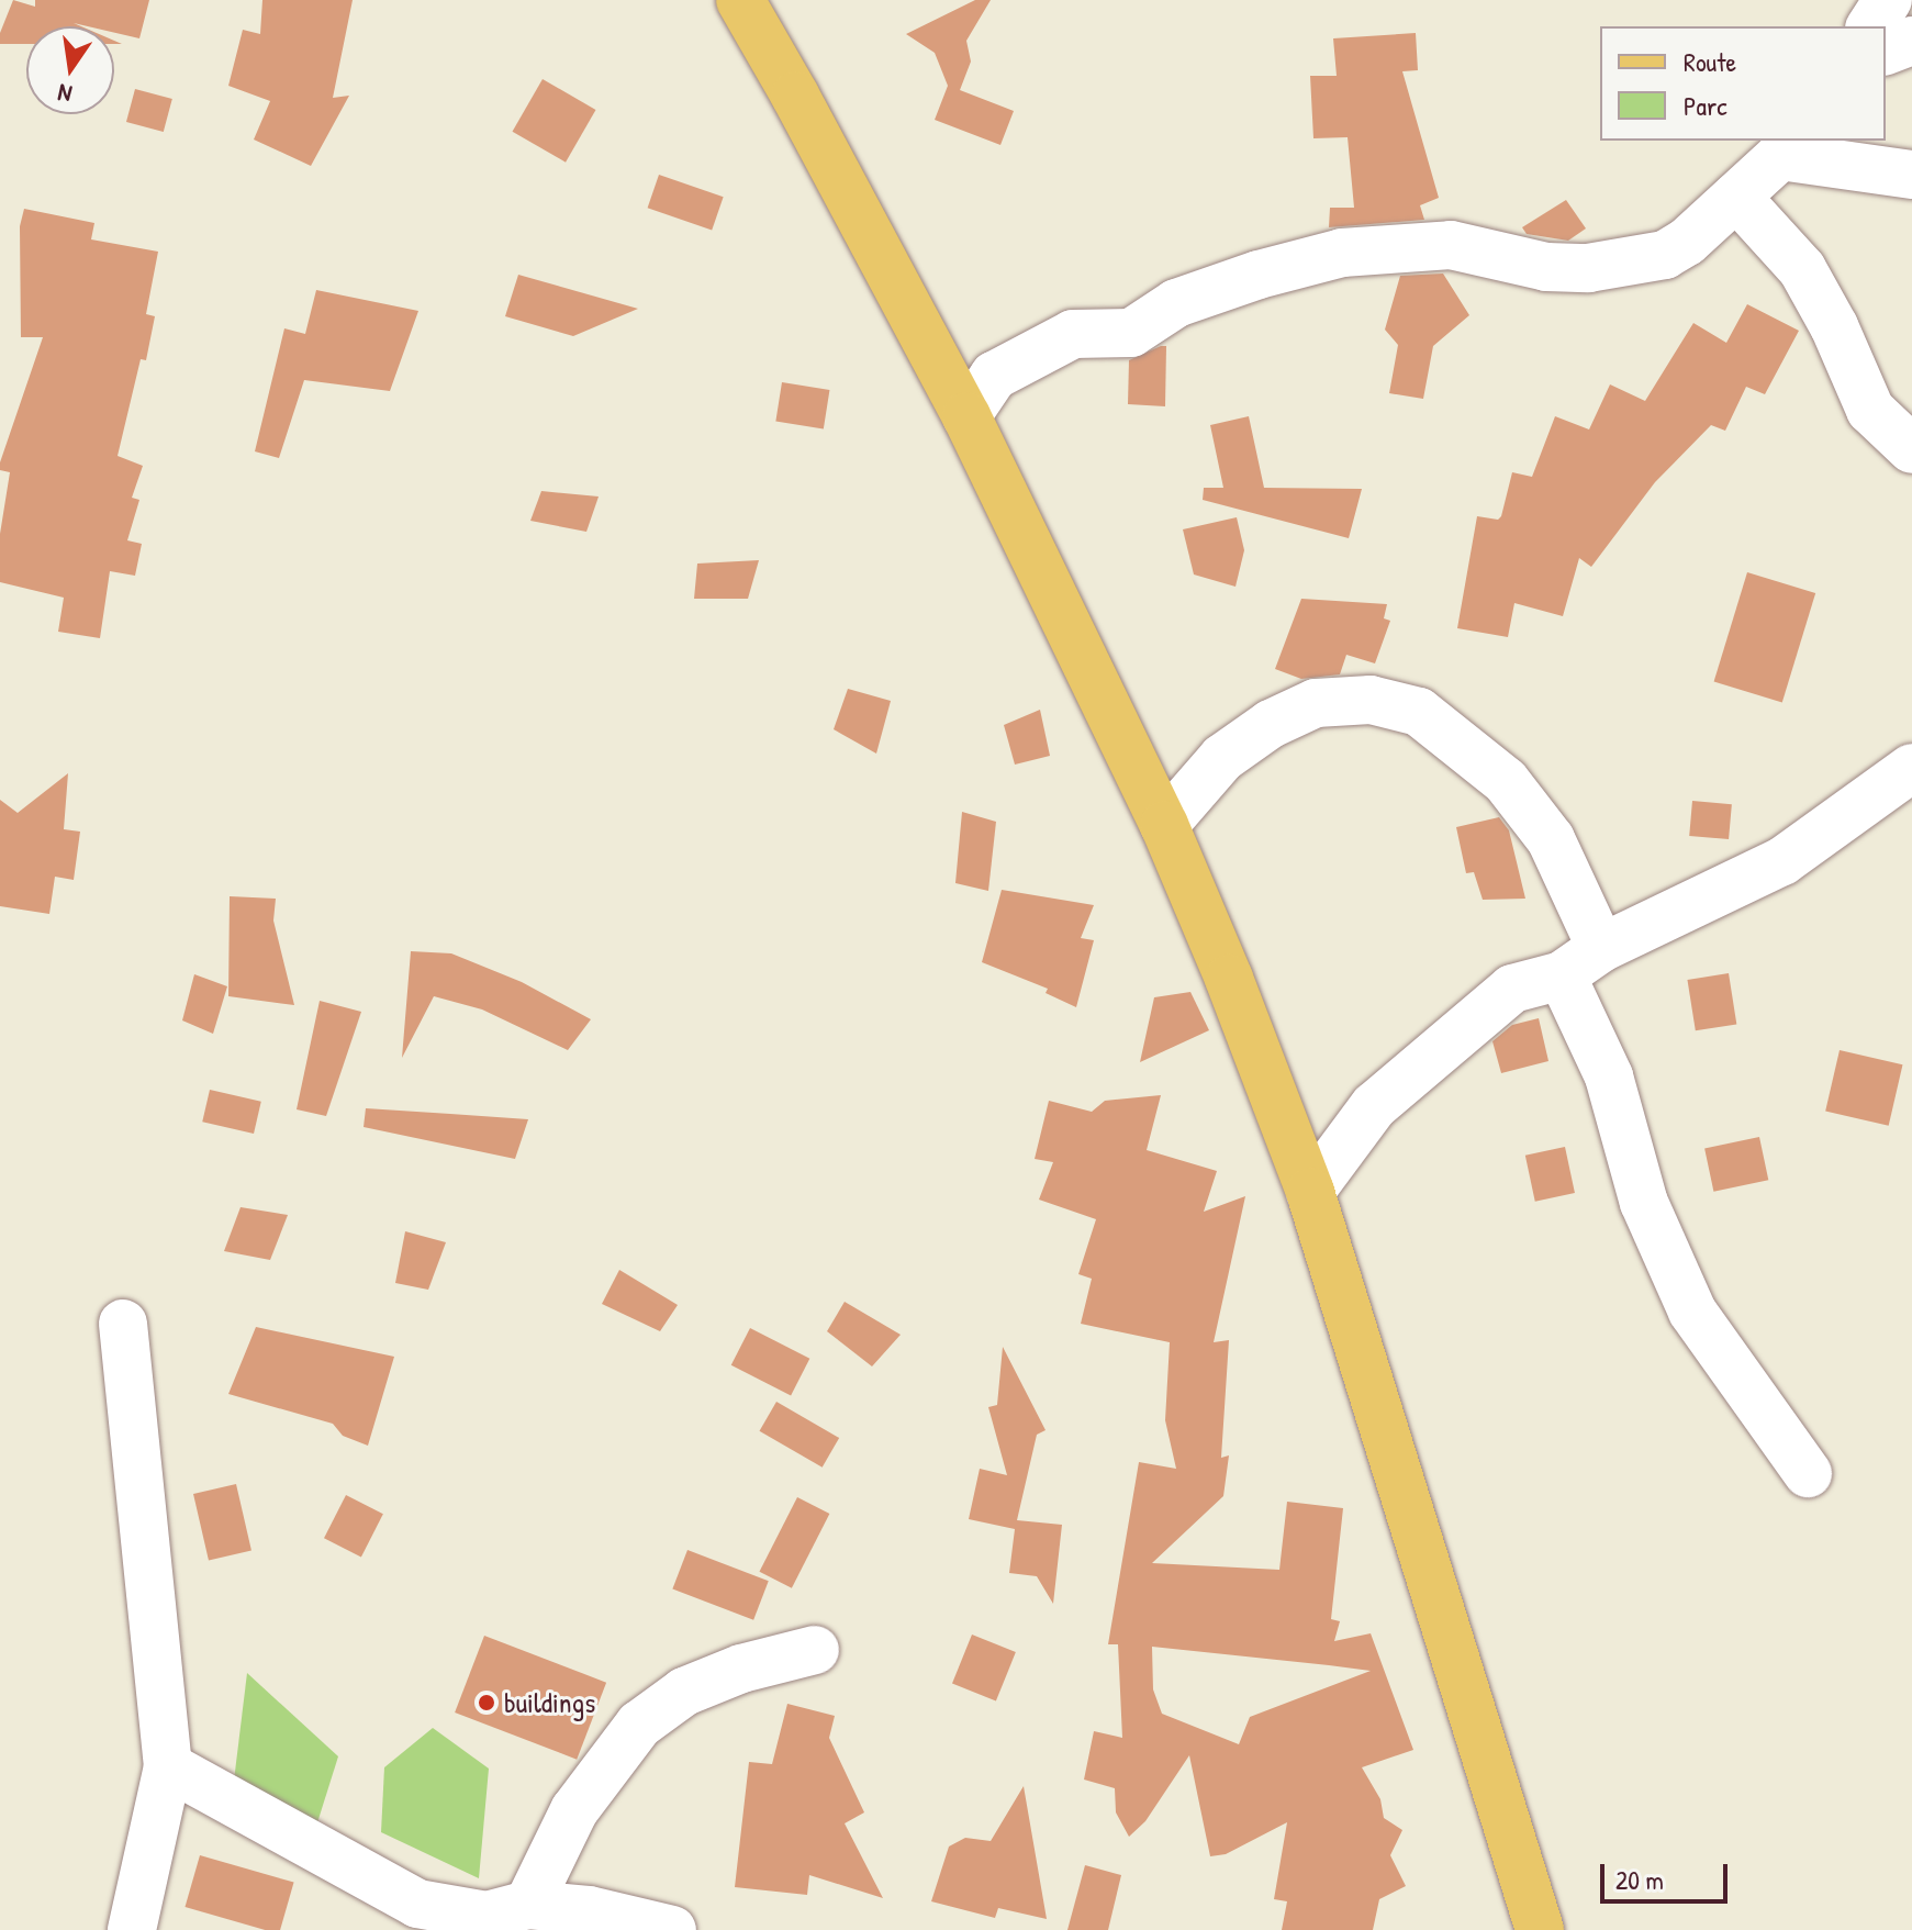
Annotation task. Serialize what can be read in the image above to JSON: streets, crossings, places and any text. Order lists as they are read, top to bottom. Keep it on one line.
{"places":["buildings"],"legend":["Route","Parc"],"scale_bar":"20 m","north":"bottom"}
